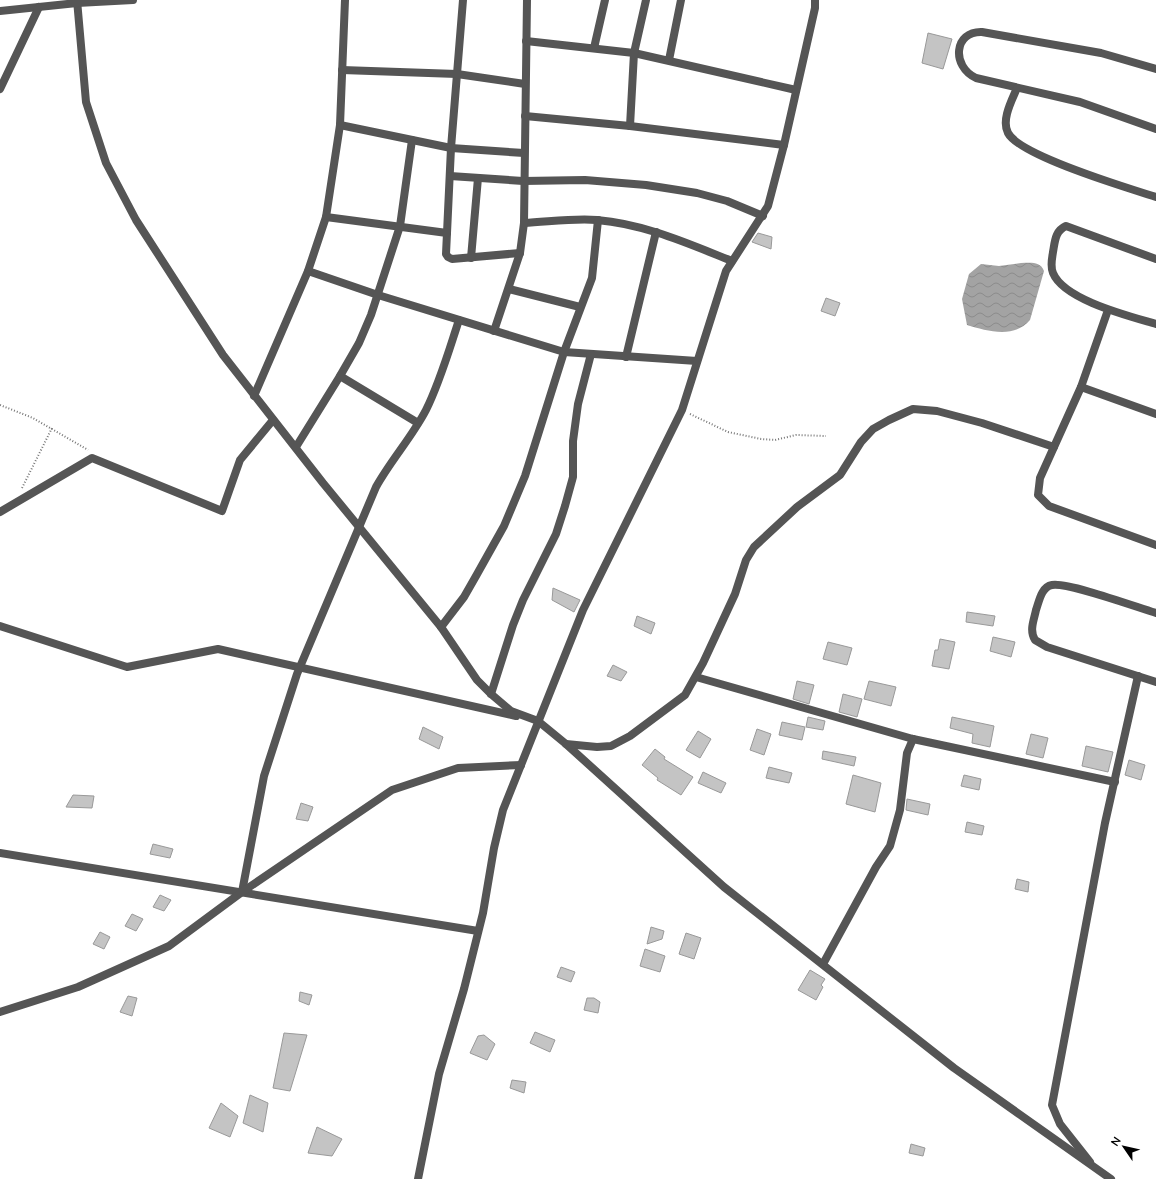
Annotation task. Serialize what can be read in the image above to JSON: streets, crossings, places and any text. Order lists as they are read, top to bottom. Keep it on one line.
{"north":"top left"}
